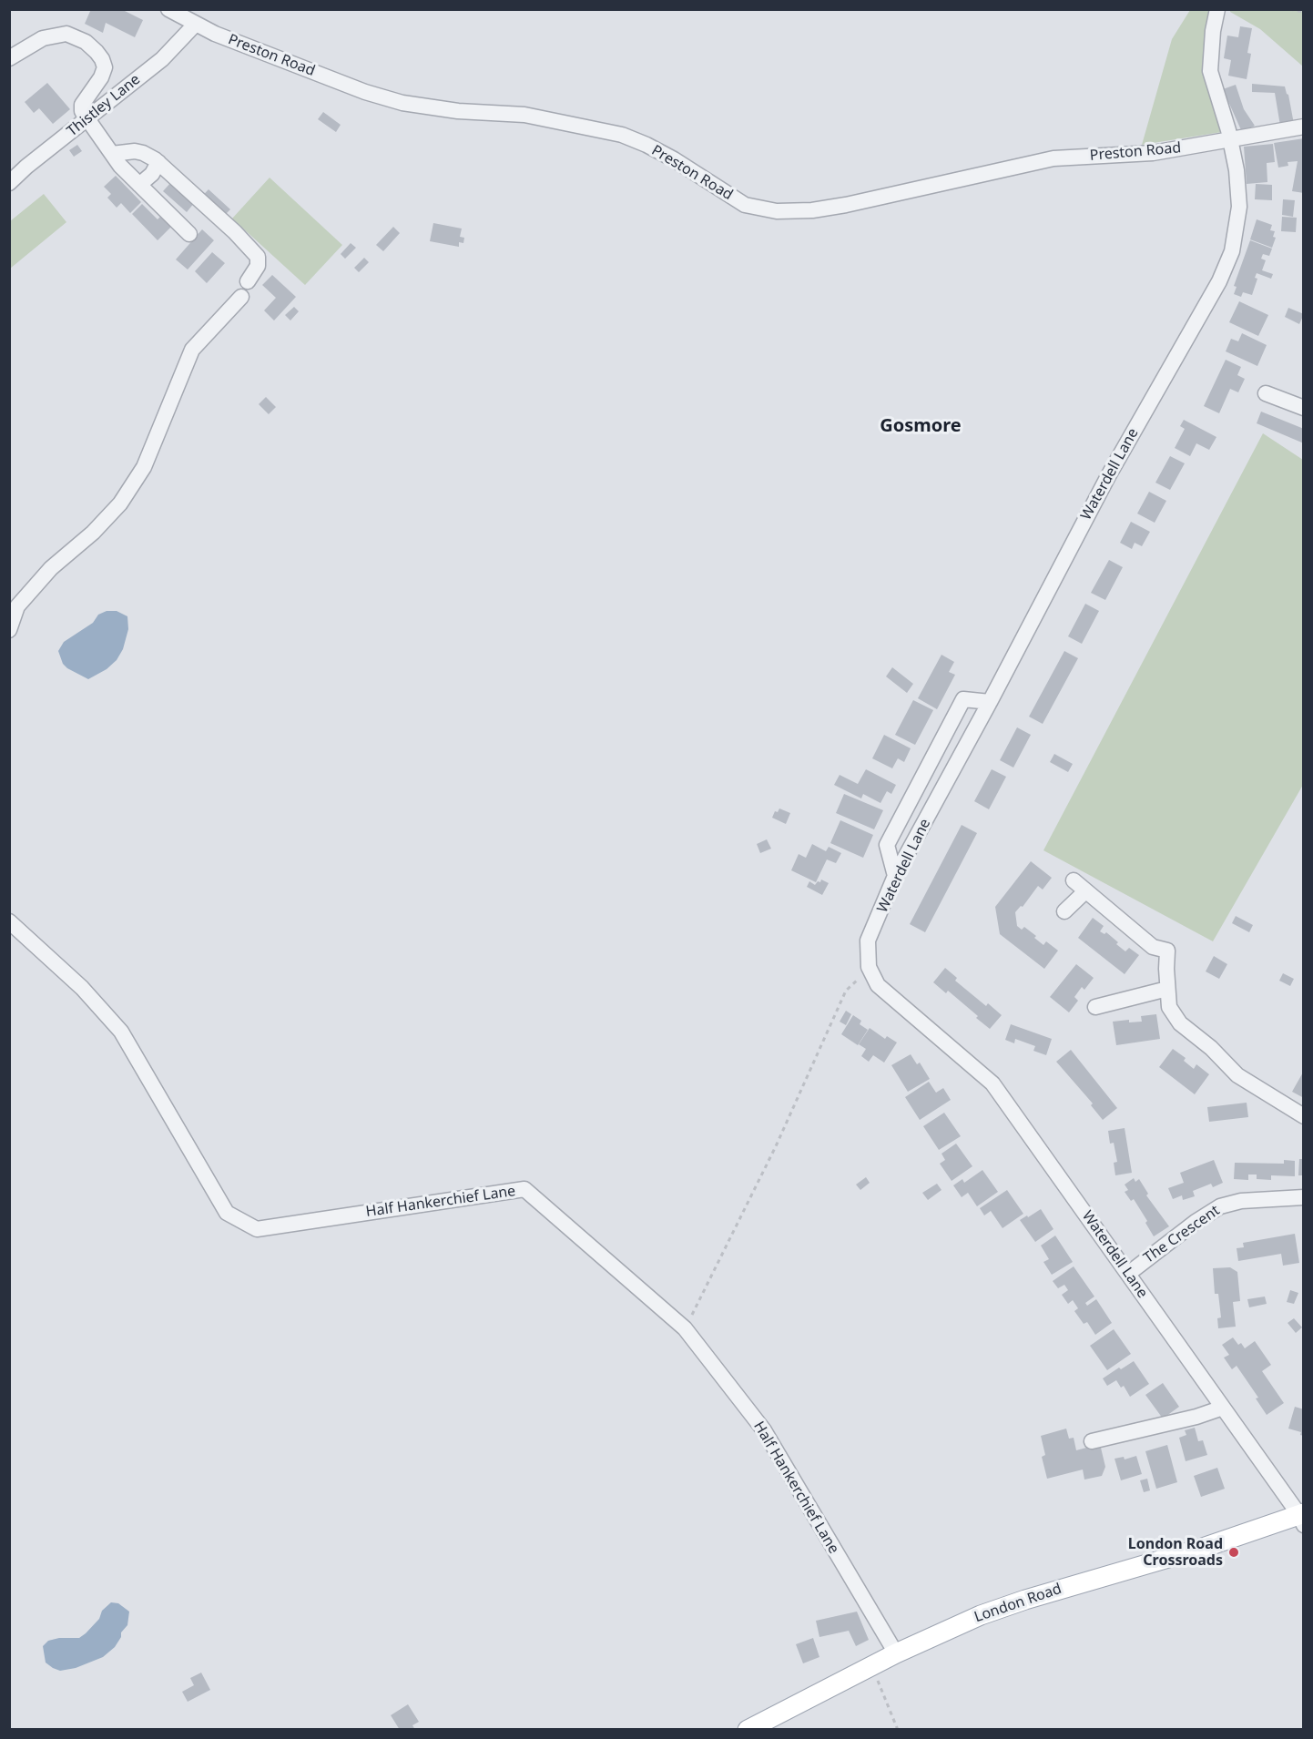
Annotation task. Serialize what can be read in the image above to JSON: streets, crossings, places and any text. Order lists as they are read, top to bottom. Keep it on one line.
{"streets":{"main road":["London Road"],"street":["Preston Road","Thistley Lane","Waterdell Lane","Half Hankerchief Lane","The Crescent"]},"crossings":[["Preston Road","Thistley Lane"],["Preston Road","Waterdell Lane"],["Waterdell Lane","The Crescent"],["Waterdell Lane","London Road"],["Half Hankerchief Lane","London Road"]],"districts":["Gosmore"],"places":["London Road Crossroads"]}
